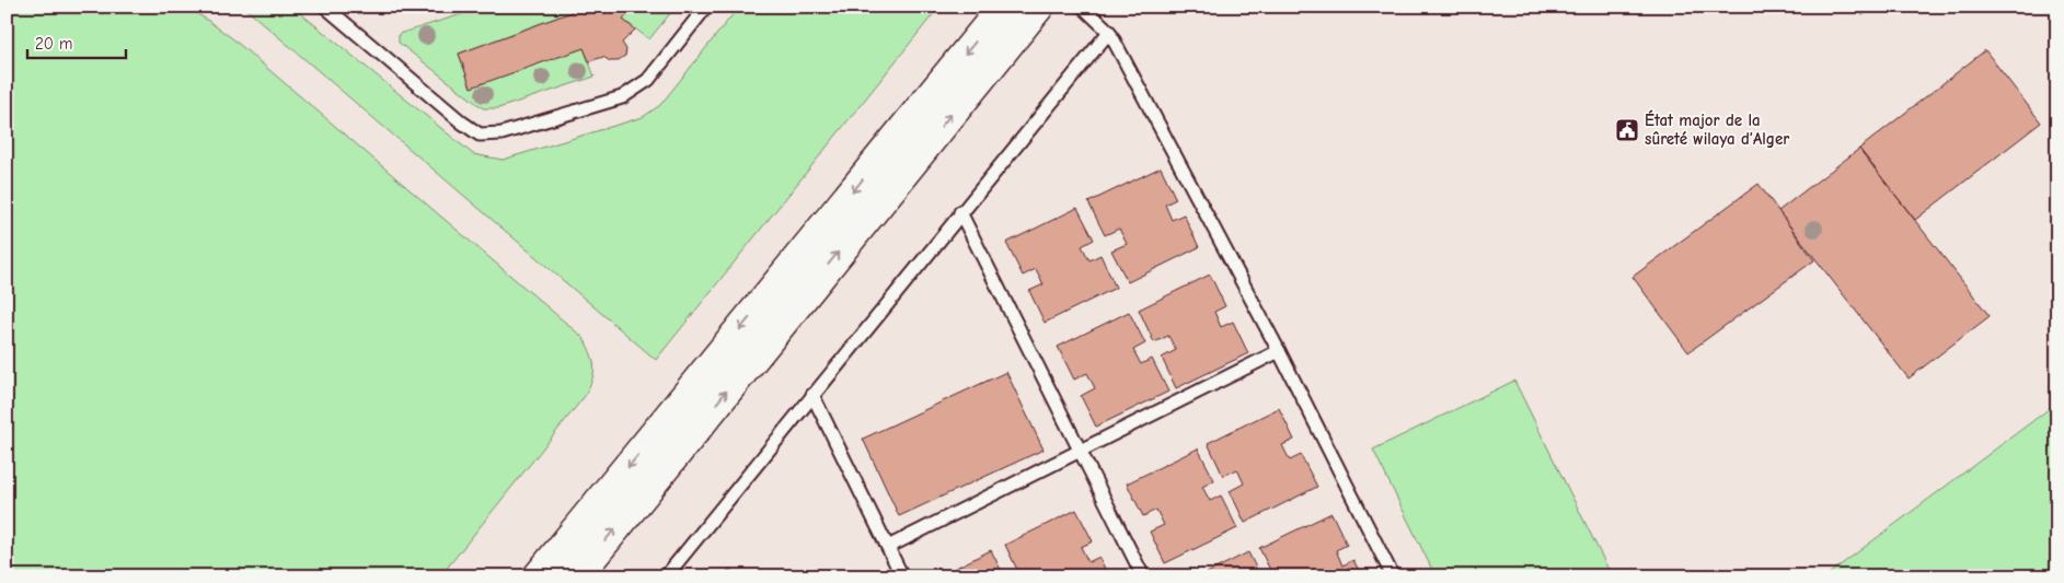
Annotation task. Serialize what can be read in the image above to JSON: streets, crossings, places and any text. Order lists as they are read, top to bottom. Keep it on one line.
{"places":{"public building":["État major de la sûreté wilaya d’Alger"]},"scale_bar":"20 m"}
